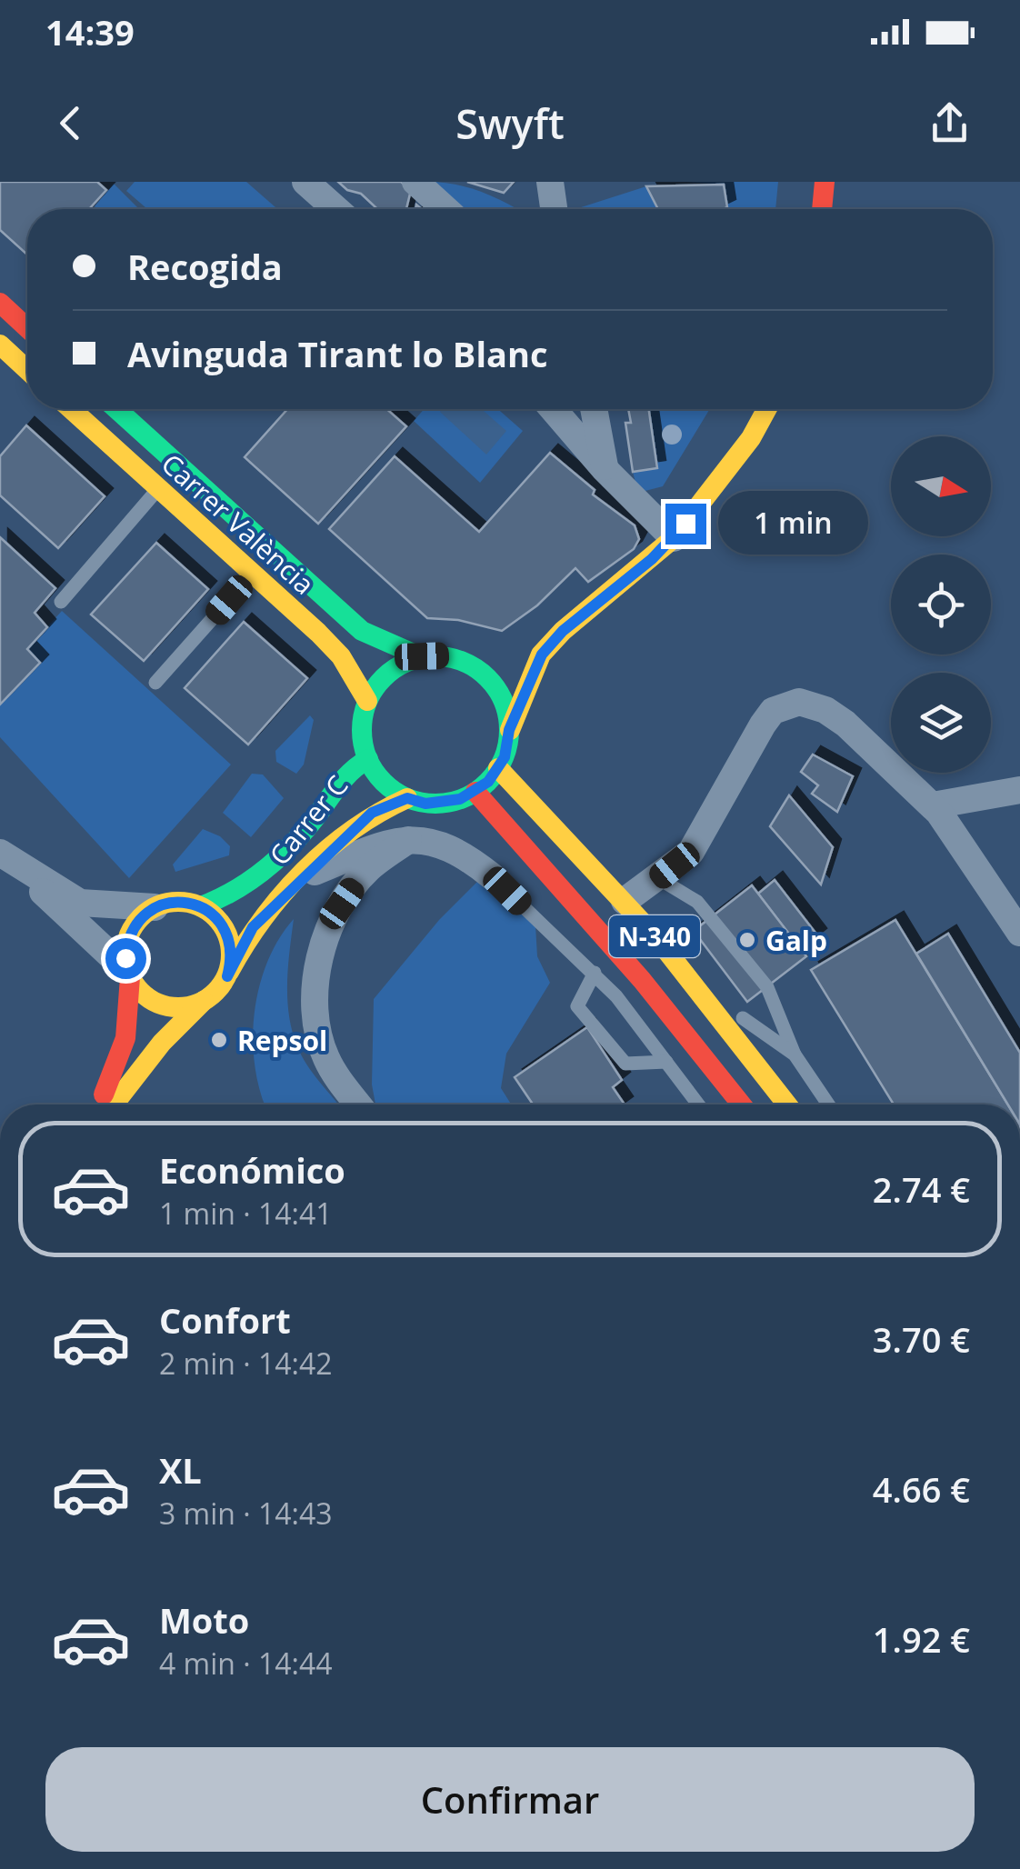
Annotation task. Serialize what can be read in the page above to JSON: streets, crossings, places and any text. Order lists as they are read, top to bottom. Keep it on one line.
{"streets":{"main road":["Carrer València","Carrer C","N-340"]},"crossings":[["Carrer València","Carrer C"],["Carrer València","N-340"],["Carrer C","N-340"]],"places":["Galp","Repsol"],"north":"right","page":{"status":"14:39","header":"Swyft","banner":["Recogida","Avinguda Tirant lo Blanc"],"bubble":"1 min","list":[{"name":"Económico","note":"1 min · 14:41","value":"2.74 €"},{"name":"Confort","note":"2 min · 14:42","value":"3.70 €"},{"name":"XL","note":"3 min · 14:43","value":"4.66 €"},{"name":"Moto","note":"4 min · 14:44","value":"1.92 €"}],"buttons":"Confirmar"}}
